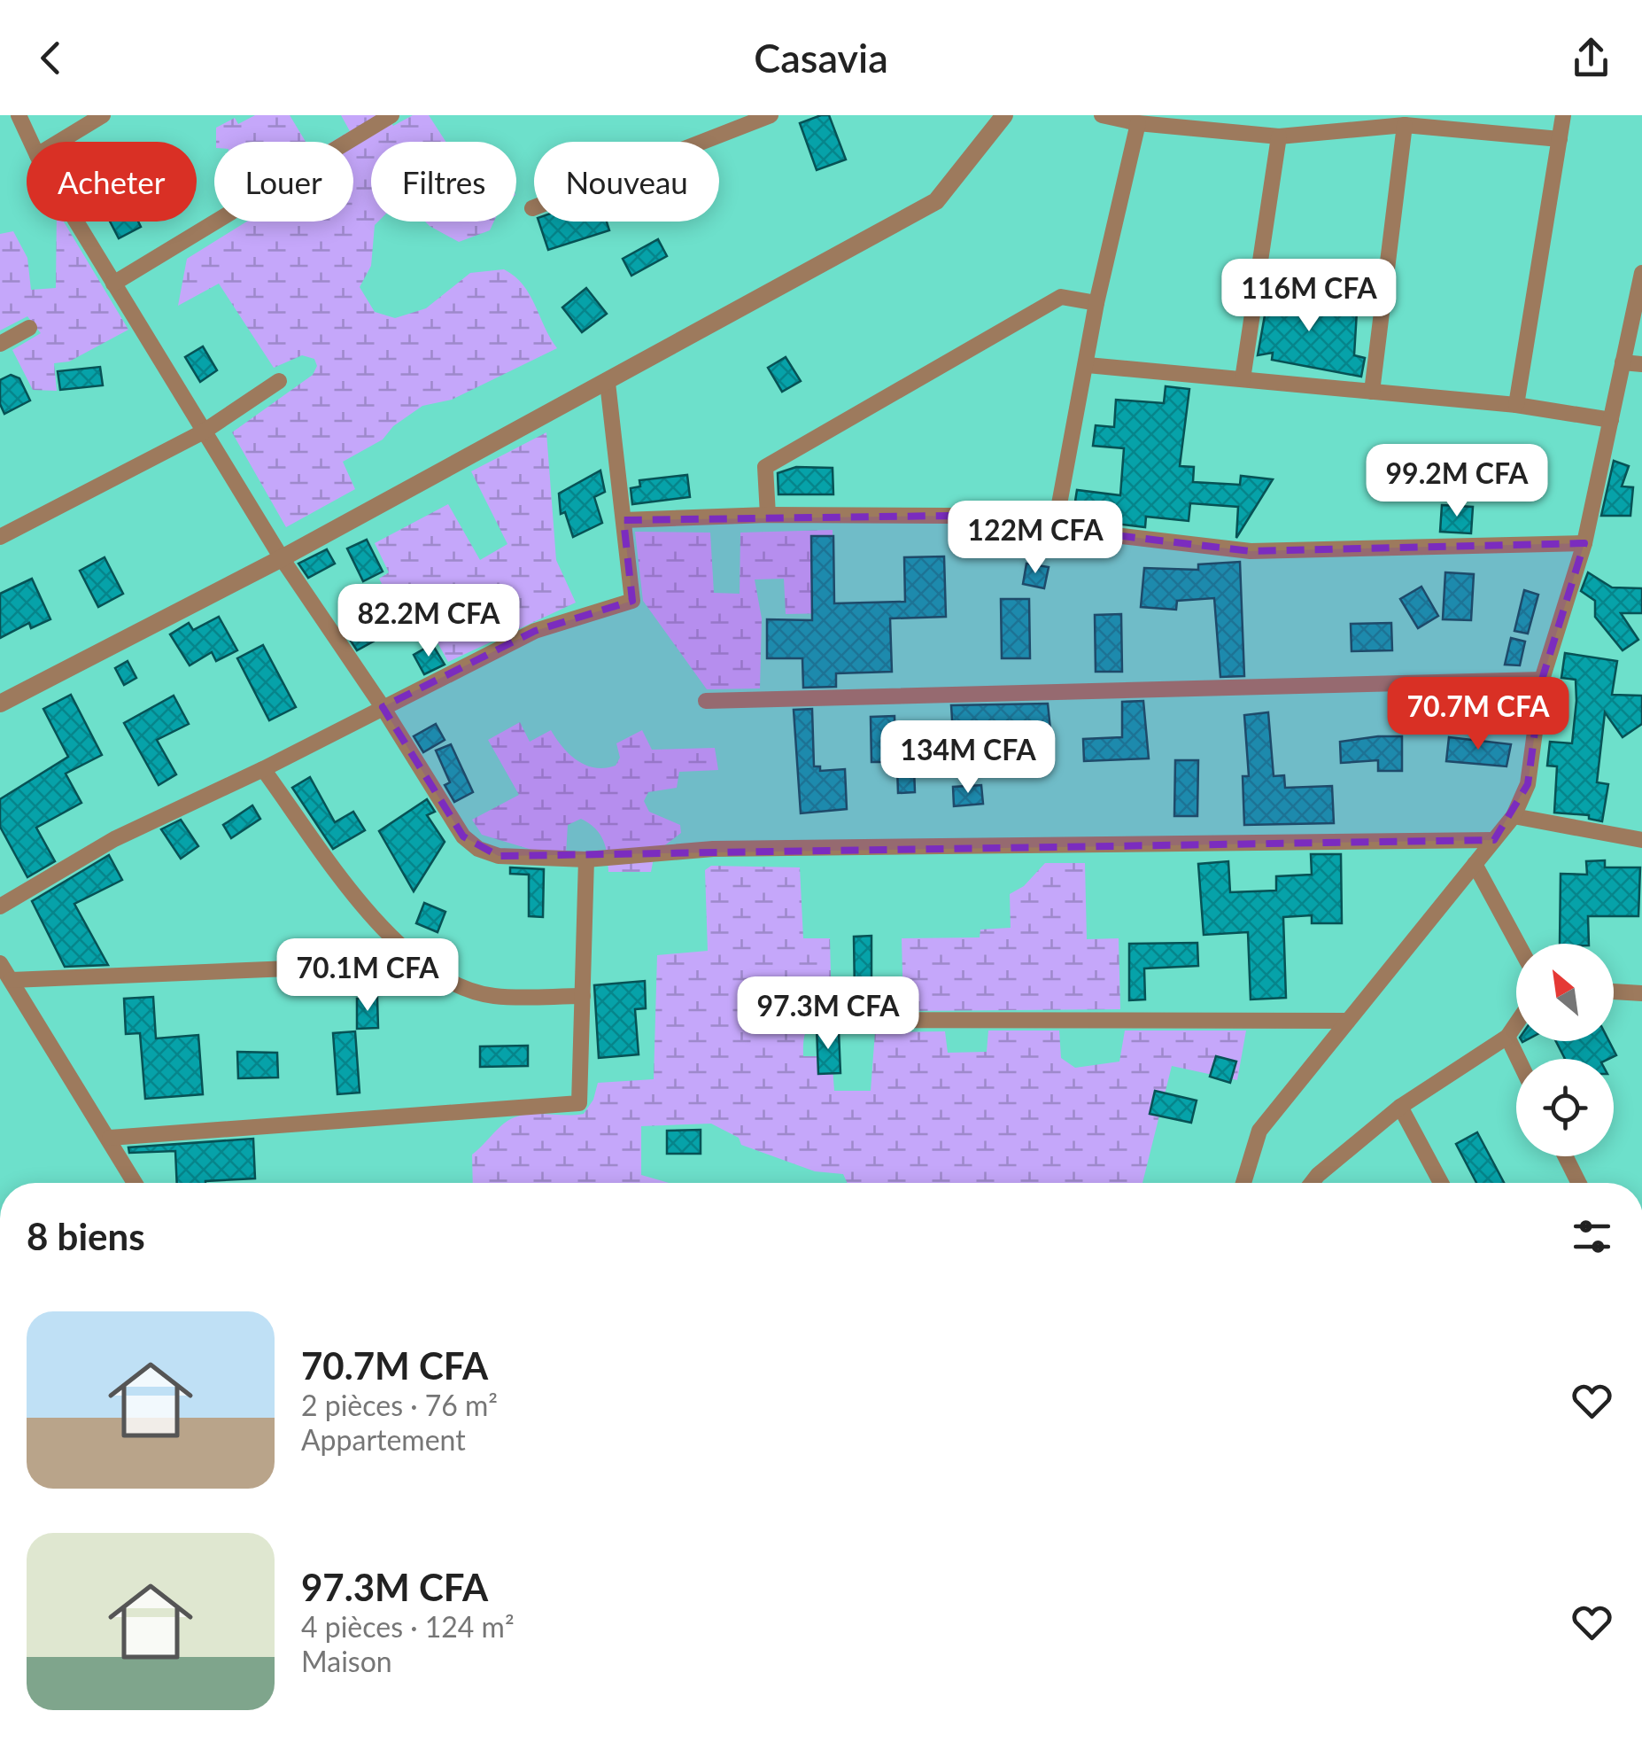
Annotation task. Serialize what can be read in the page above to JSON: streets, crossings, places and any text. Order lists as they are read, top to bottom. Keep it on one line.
{"north":"top left","page":{"header":"Casavia","chip":["Acheter","Louer","Filtres","Nouveau"],"price":["116M CFA","99.2M CFA","122M CFA","82.2M CFA","70.7M CFA","134M CFA","70.1M CFA","97.3M CFA"],"heading":"8 biens","list":[{"name":"70.7M CFA","note":"2 pièces · 76 m² · Appartement"},{"name":"97.3M CFA","note":"4 pièces · 124 m² · Maison"}]}}
